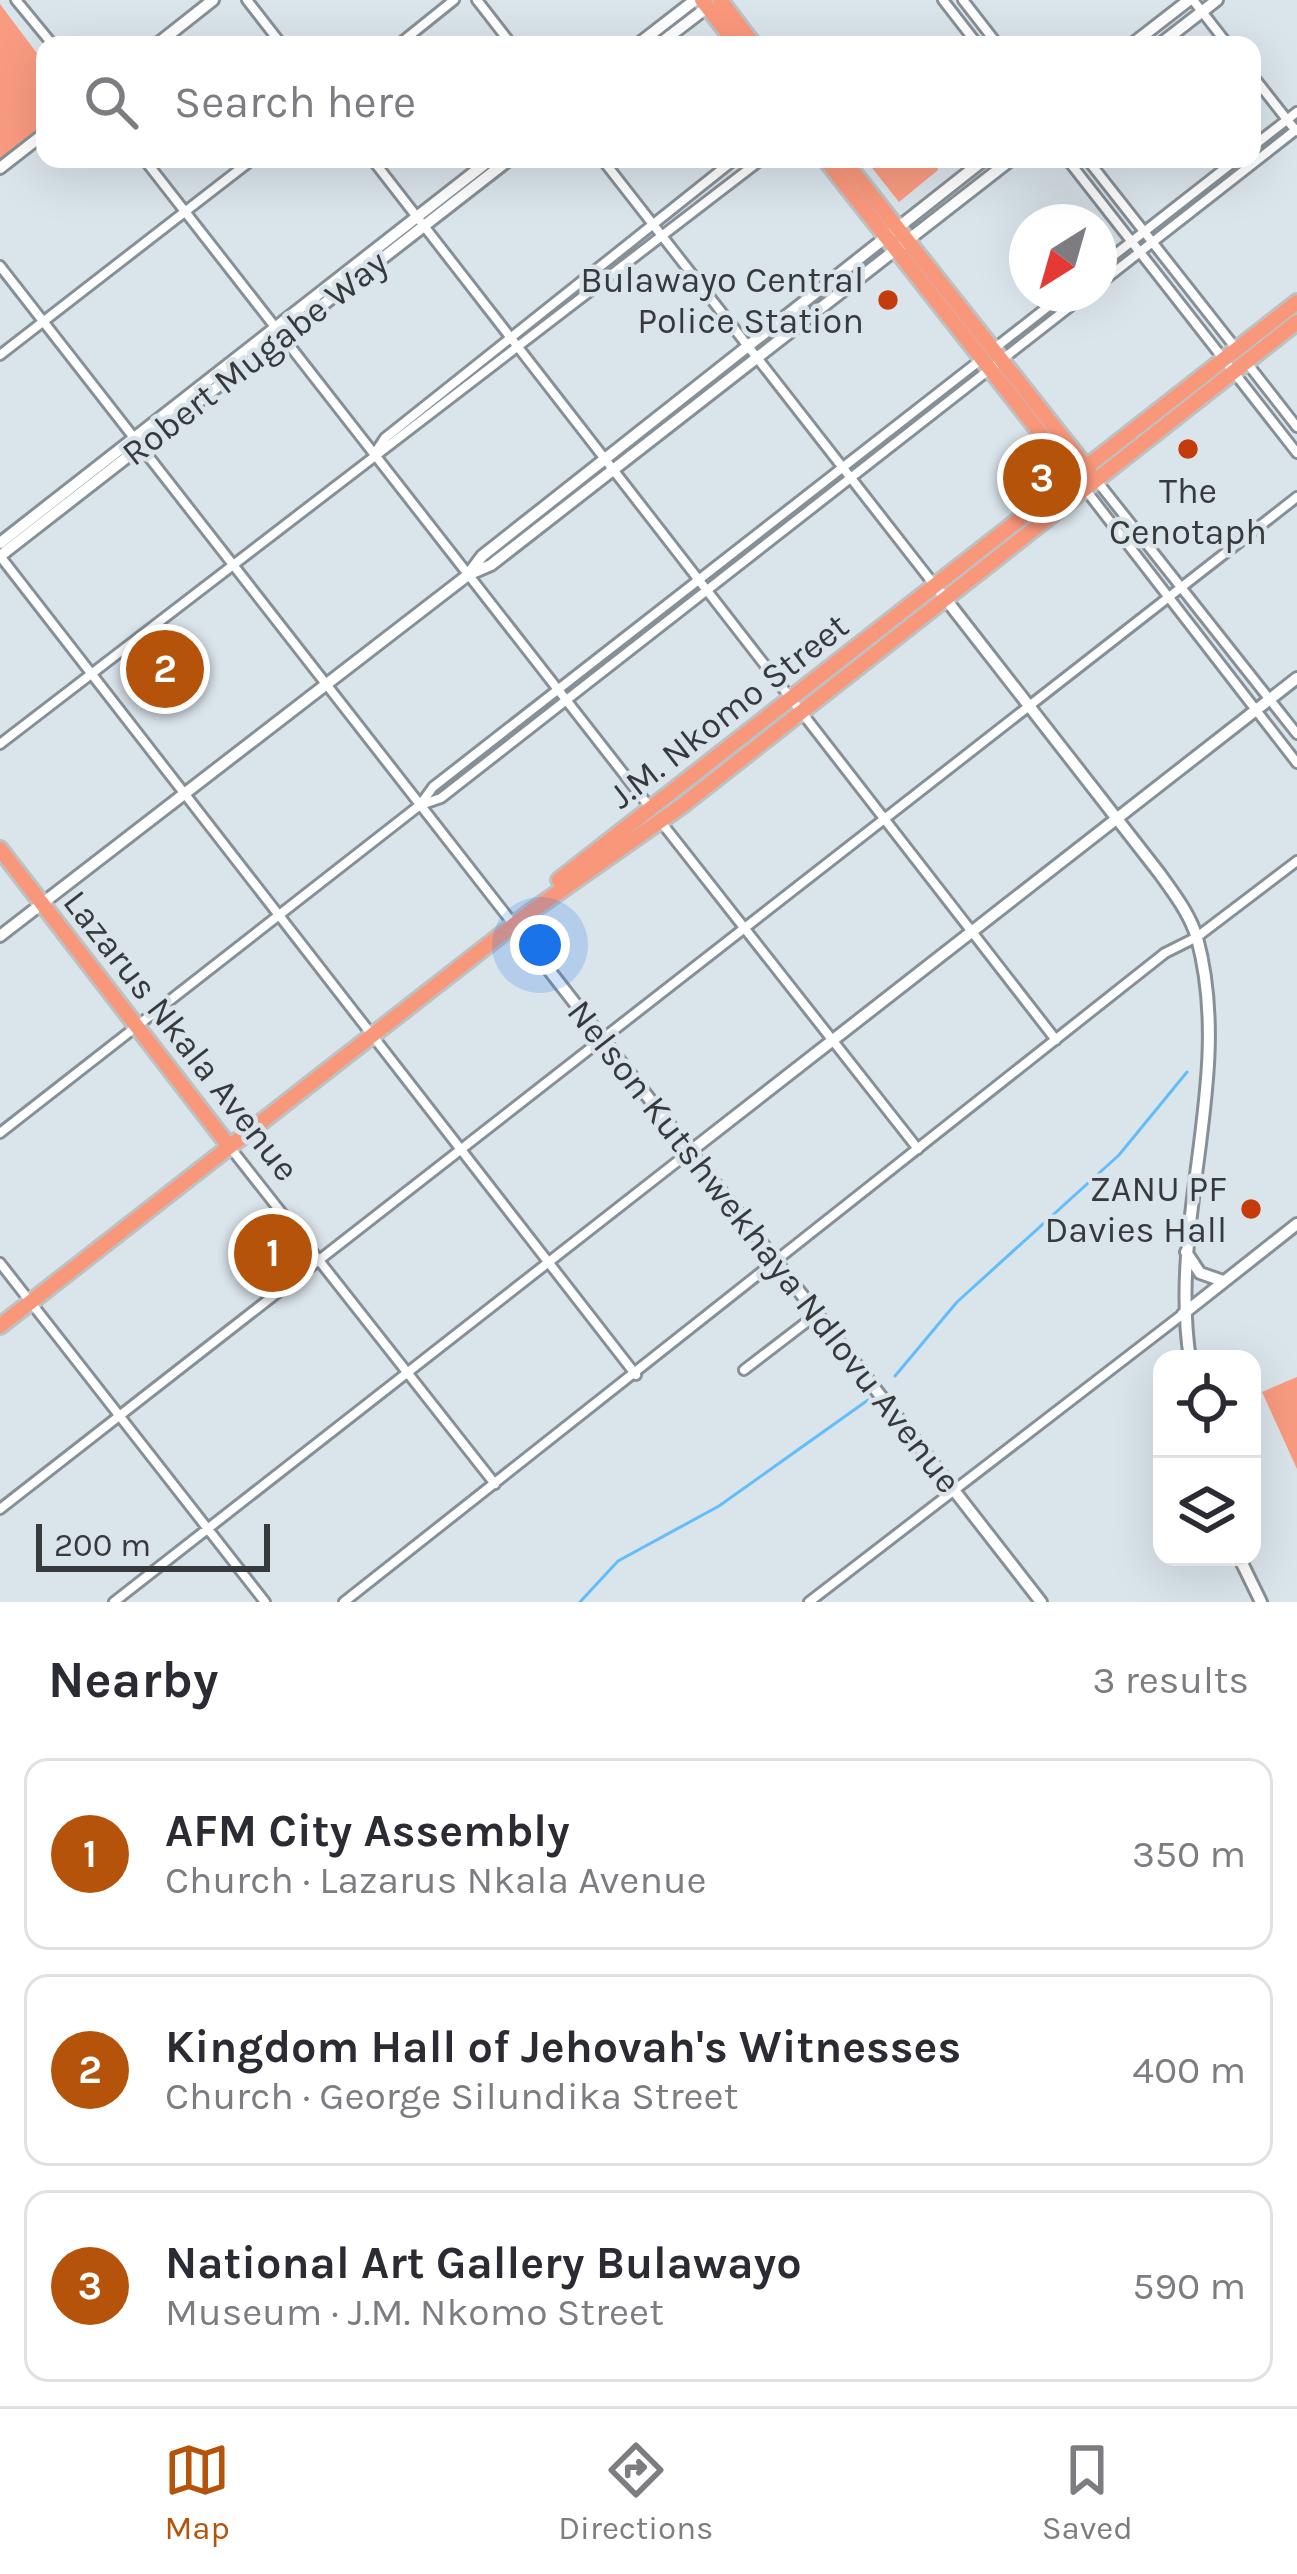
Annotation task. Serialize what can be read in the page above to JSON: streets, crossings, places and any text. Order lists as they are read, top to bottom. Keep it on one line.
{"streets":{"highway":["J.M. Nkomo Street","Lazarus Nkala Avenue"],"street":["Robert Mugabe Way","Nelson Kutshwekhaya Ndlovu Avenue"]},"crossings":[["Robert Mugabe Way","Nelson Kutshwekhaya Ndlovu Avenue"],["J.M. Nkomo Street","Lazarus Nkala Avenue"],["J.M. Nkomo Street","Nelson Kutshwekhaya Ndlovu Avenue"]],"places":["Bulawayo Central Police Station","The Cenotaph","ZANU PF Davies Hall"],"scale_bar":"200 m","north":"bottom left","page":{"search":"Search here","pins":["3","2","1"],"scale":"200 m","heading":["Nearby","3 results"],"list":[{"mark":"1","name":"AFM City Assembly","note":"Church · Lazarus Nkala Avenue","value":"350 m"},{"mark":"2","name":"Kingdom Hall of Jehovah's Witnesses","note":"Church · George Silundika Street","value":"400 m"},{"mark":"3","name":"National Art Gallery Bulawayo","note":"Museum · J.M. Nkomo Street","value":"590 m"}],"nav":["Map","Directions","Saved"]}}
